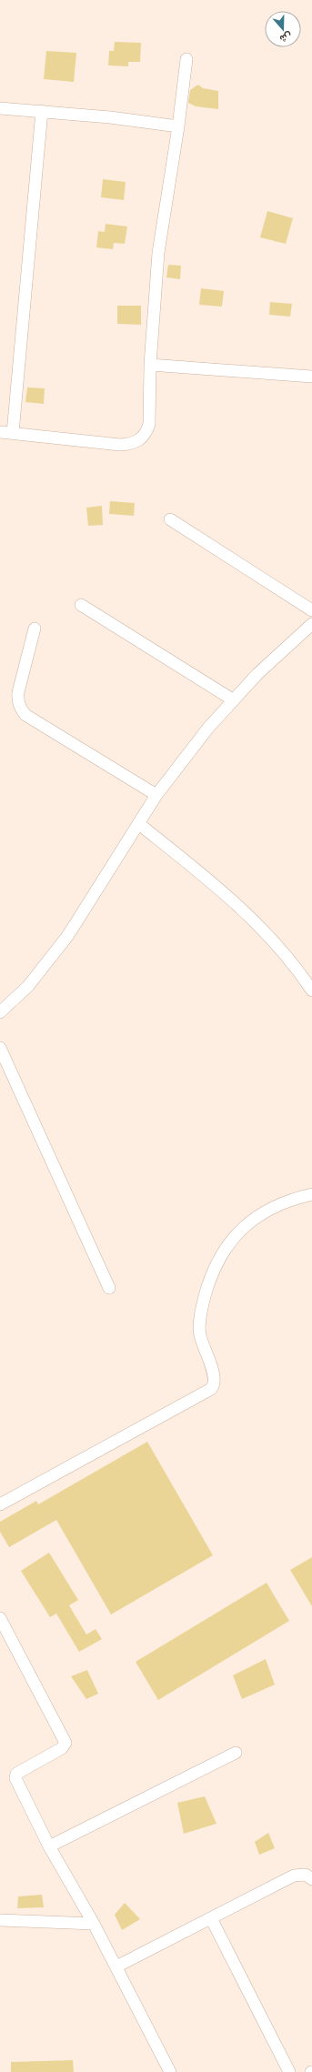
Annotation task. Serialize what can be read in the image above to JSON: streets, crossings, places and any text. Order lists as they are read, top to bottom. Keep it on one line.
{"north":"bottom"}
